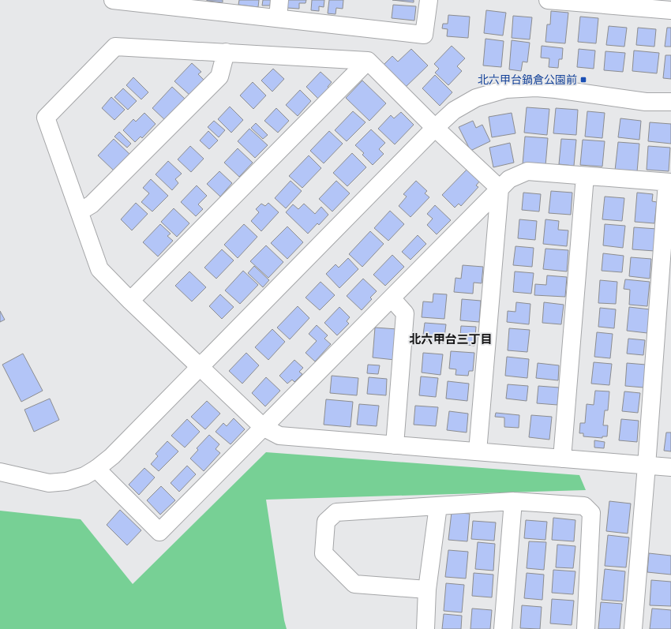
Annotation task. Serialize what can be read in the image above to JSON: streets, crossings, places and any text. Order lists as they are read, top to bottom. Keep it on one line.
{"districts":["北六甲台三丁目"],"places":{"transit":["北六甲台鍋倉公園前"]}}
